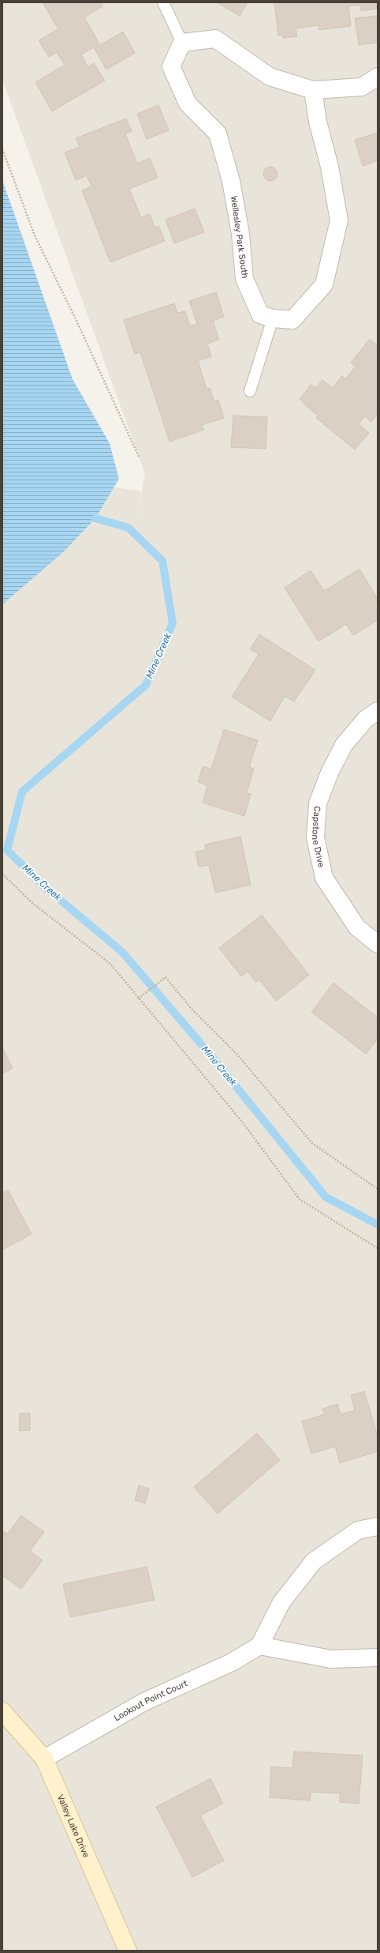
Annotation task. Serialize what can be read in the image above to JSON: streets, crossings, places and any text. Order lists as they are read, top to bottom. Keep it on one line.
{"streets":{"street":["Wellesley Park South","Capstone Drive","Lookout Point Court","Valley Lake Drive"]},"crossings":[["Lookout Point Court","Valley Lake Drive"]],"water":["Mine Creek"]}
